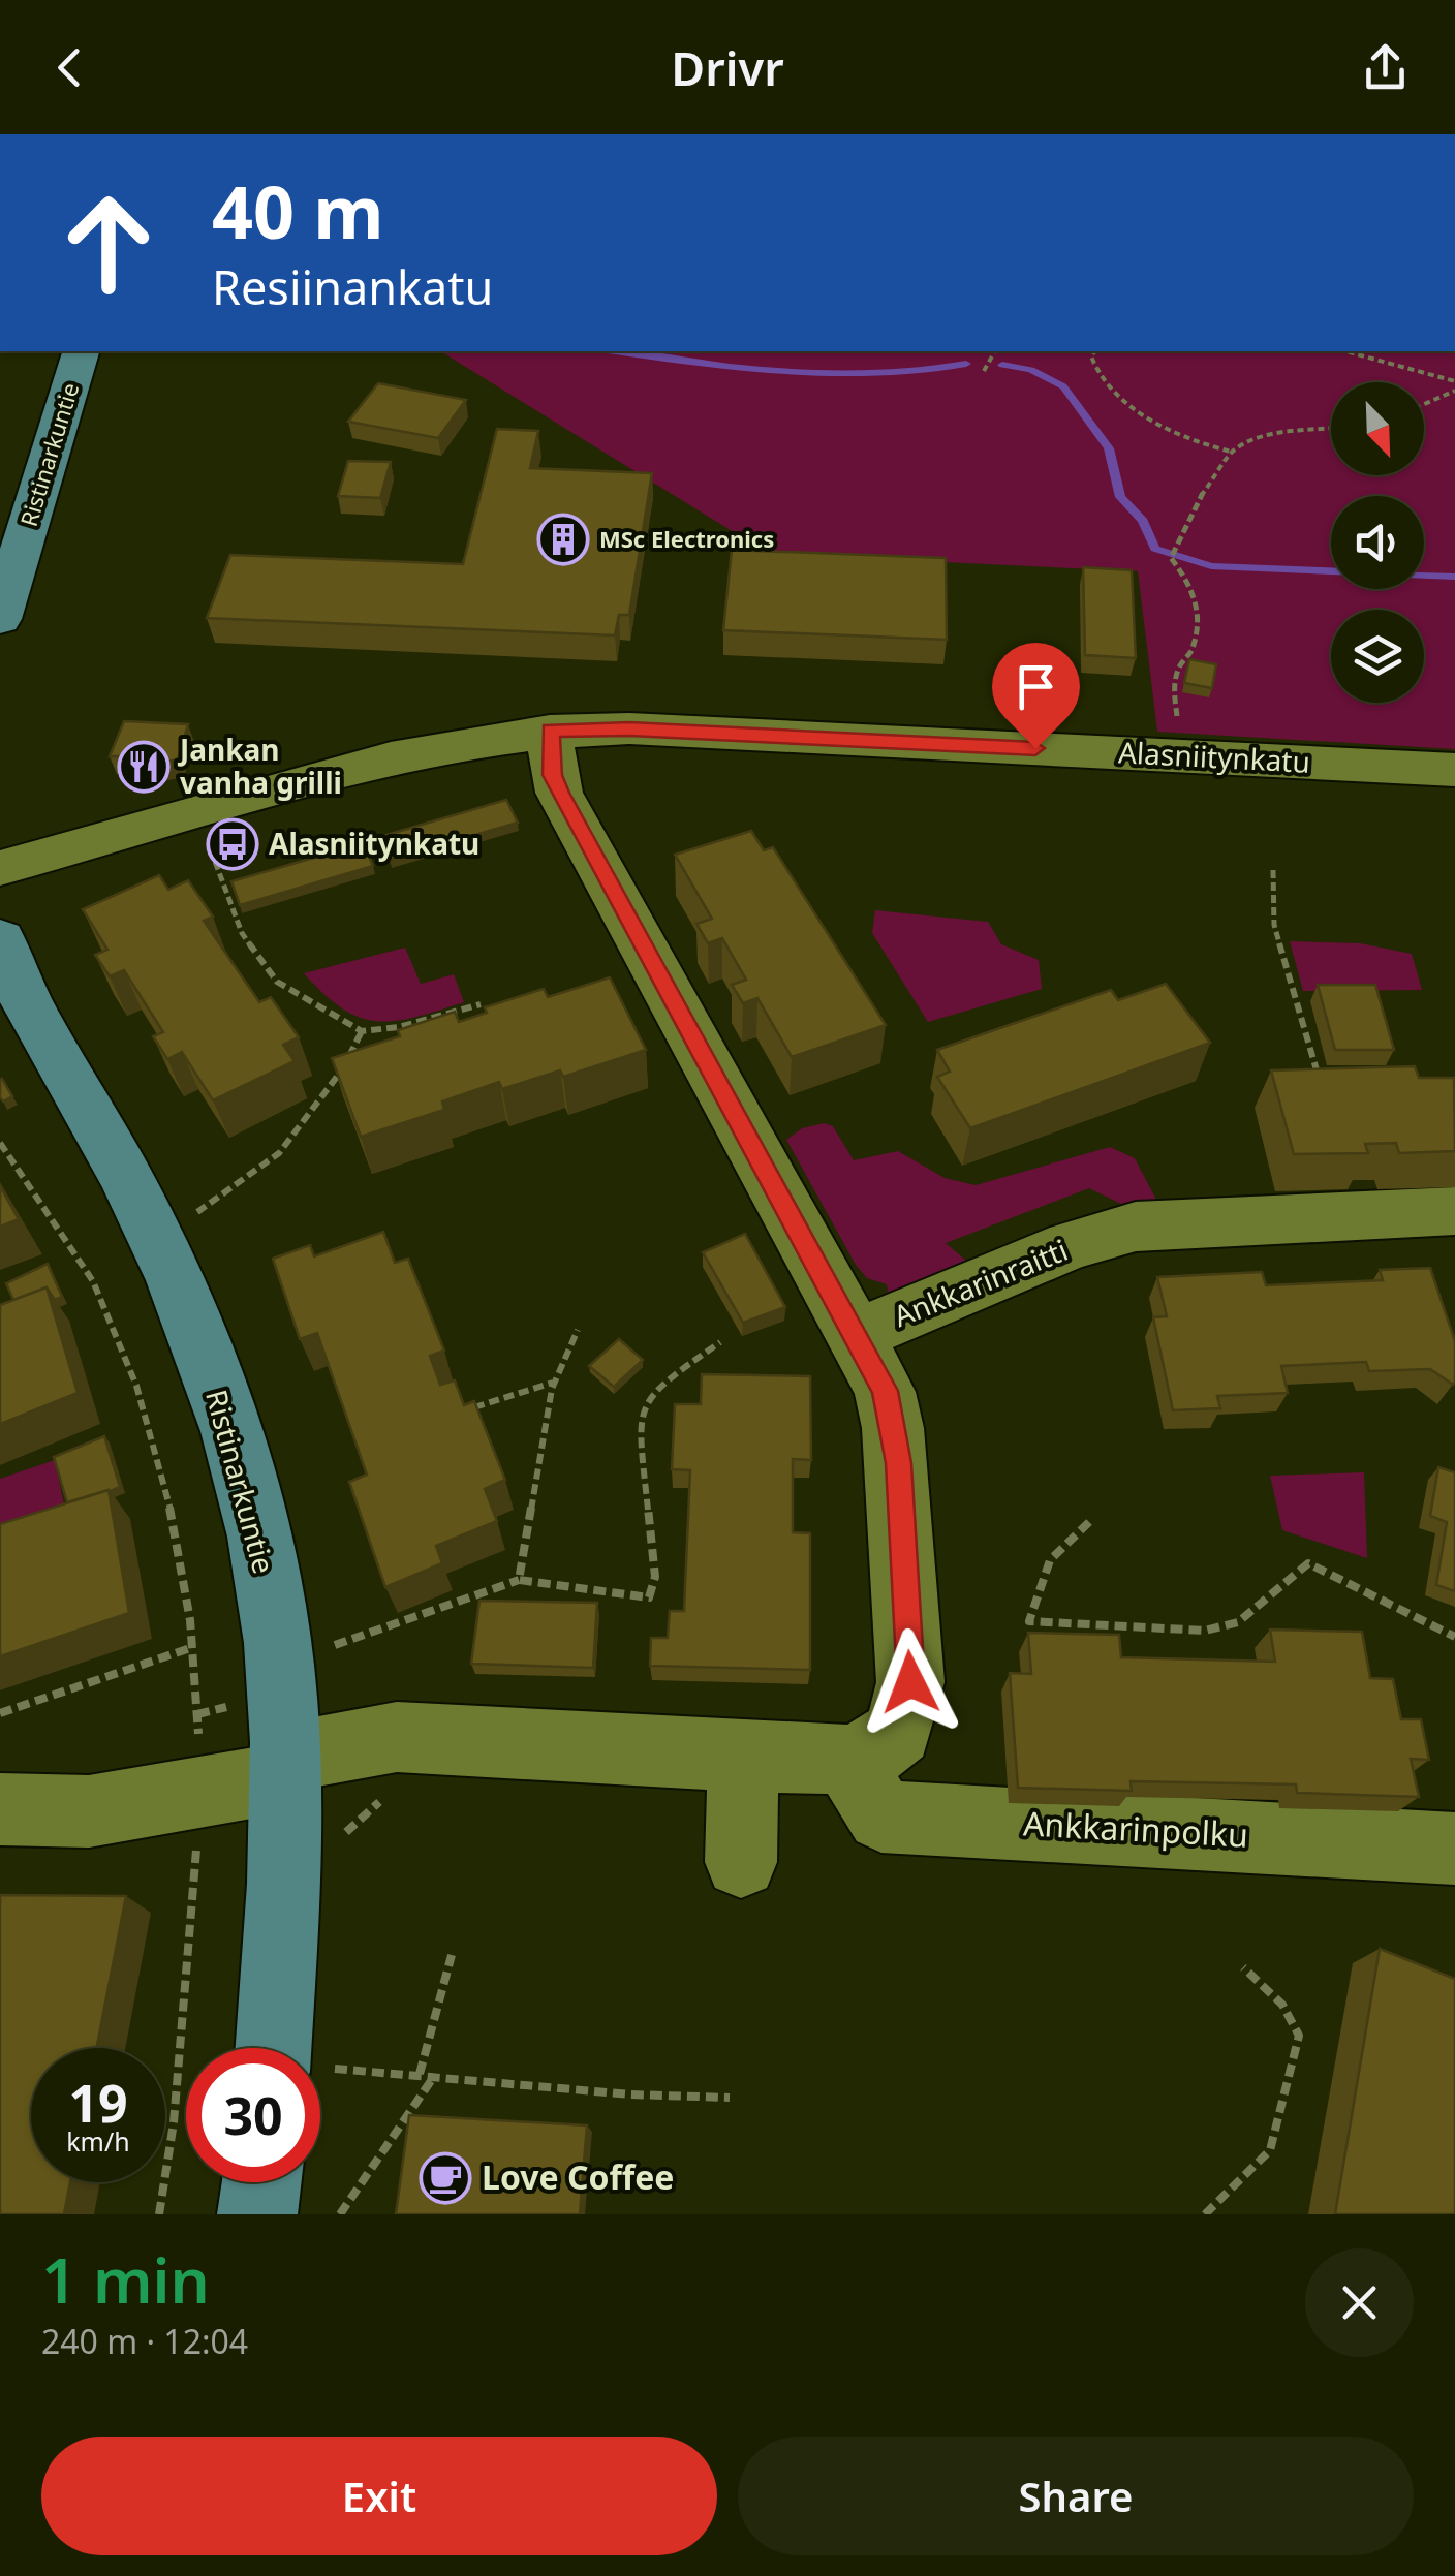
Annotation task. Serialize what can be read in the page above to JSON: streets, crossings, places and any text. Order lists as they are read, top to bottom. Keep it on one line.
{"streets":{"main road":["Ristinarkuntie"],"street":["Alasniitynkatu","Ankkarinraitti","Ankkarinpolku"]},"crossings":[["Ristinarkuntie","Ankkarinraitti"],["Ankkarinraitti","Ankkarinpolku"]],"places":{"building":["MSc Electronics"],"restaurant":["Jankan vanha grilli"],"bus stop":["Alasniitynkatu"],"cafe":["Love Coffee"]},"north":"bottom right","page":{"header":"Drivr","turn":["40 m","Resiinankatu"],"speed":"19 km/h","limit":"30","heading":["1 min","240 m · 12:04"],"buttons":["Exit","Share"]}}
